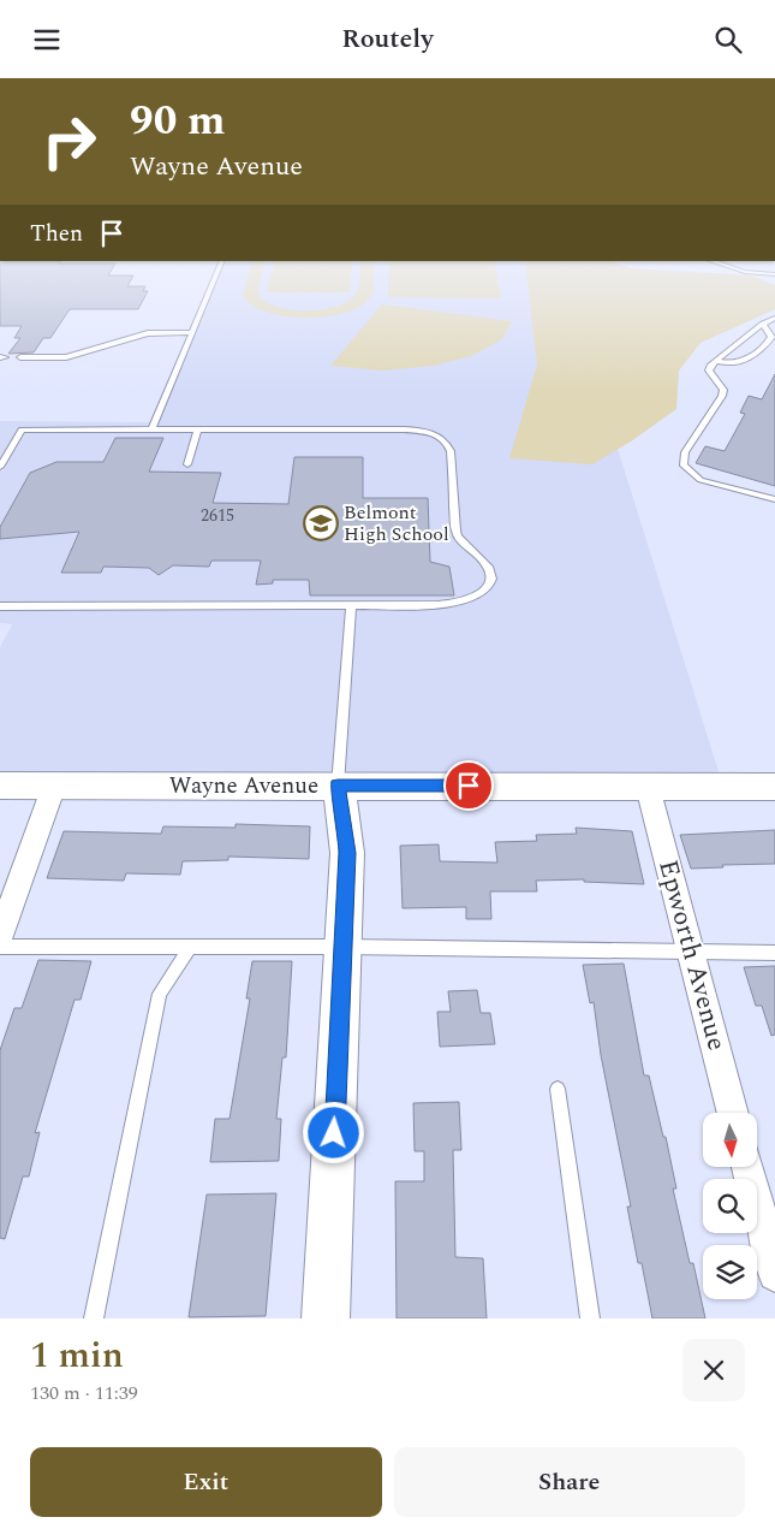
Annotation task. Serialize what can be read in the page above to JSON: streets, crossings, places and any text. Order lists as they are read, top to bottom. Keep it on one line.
{"streets":{"main road":["Wayne Avenue"],"street":["Epworth Avenue"]},"crossings":[["Wayne Avenue","Epworth Avenue"]],"places":{"school or university":["Belmont High School"]},"house_numbers":["2615"],"north":"bottom","page":{"header":"Routely","turn":["90 m","Wayne Avenue"],"then":"Then","heading":["1 min","130 m · 11:39"],"buttons":["Exit","Share"]}}
